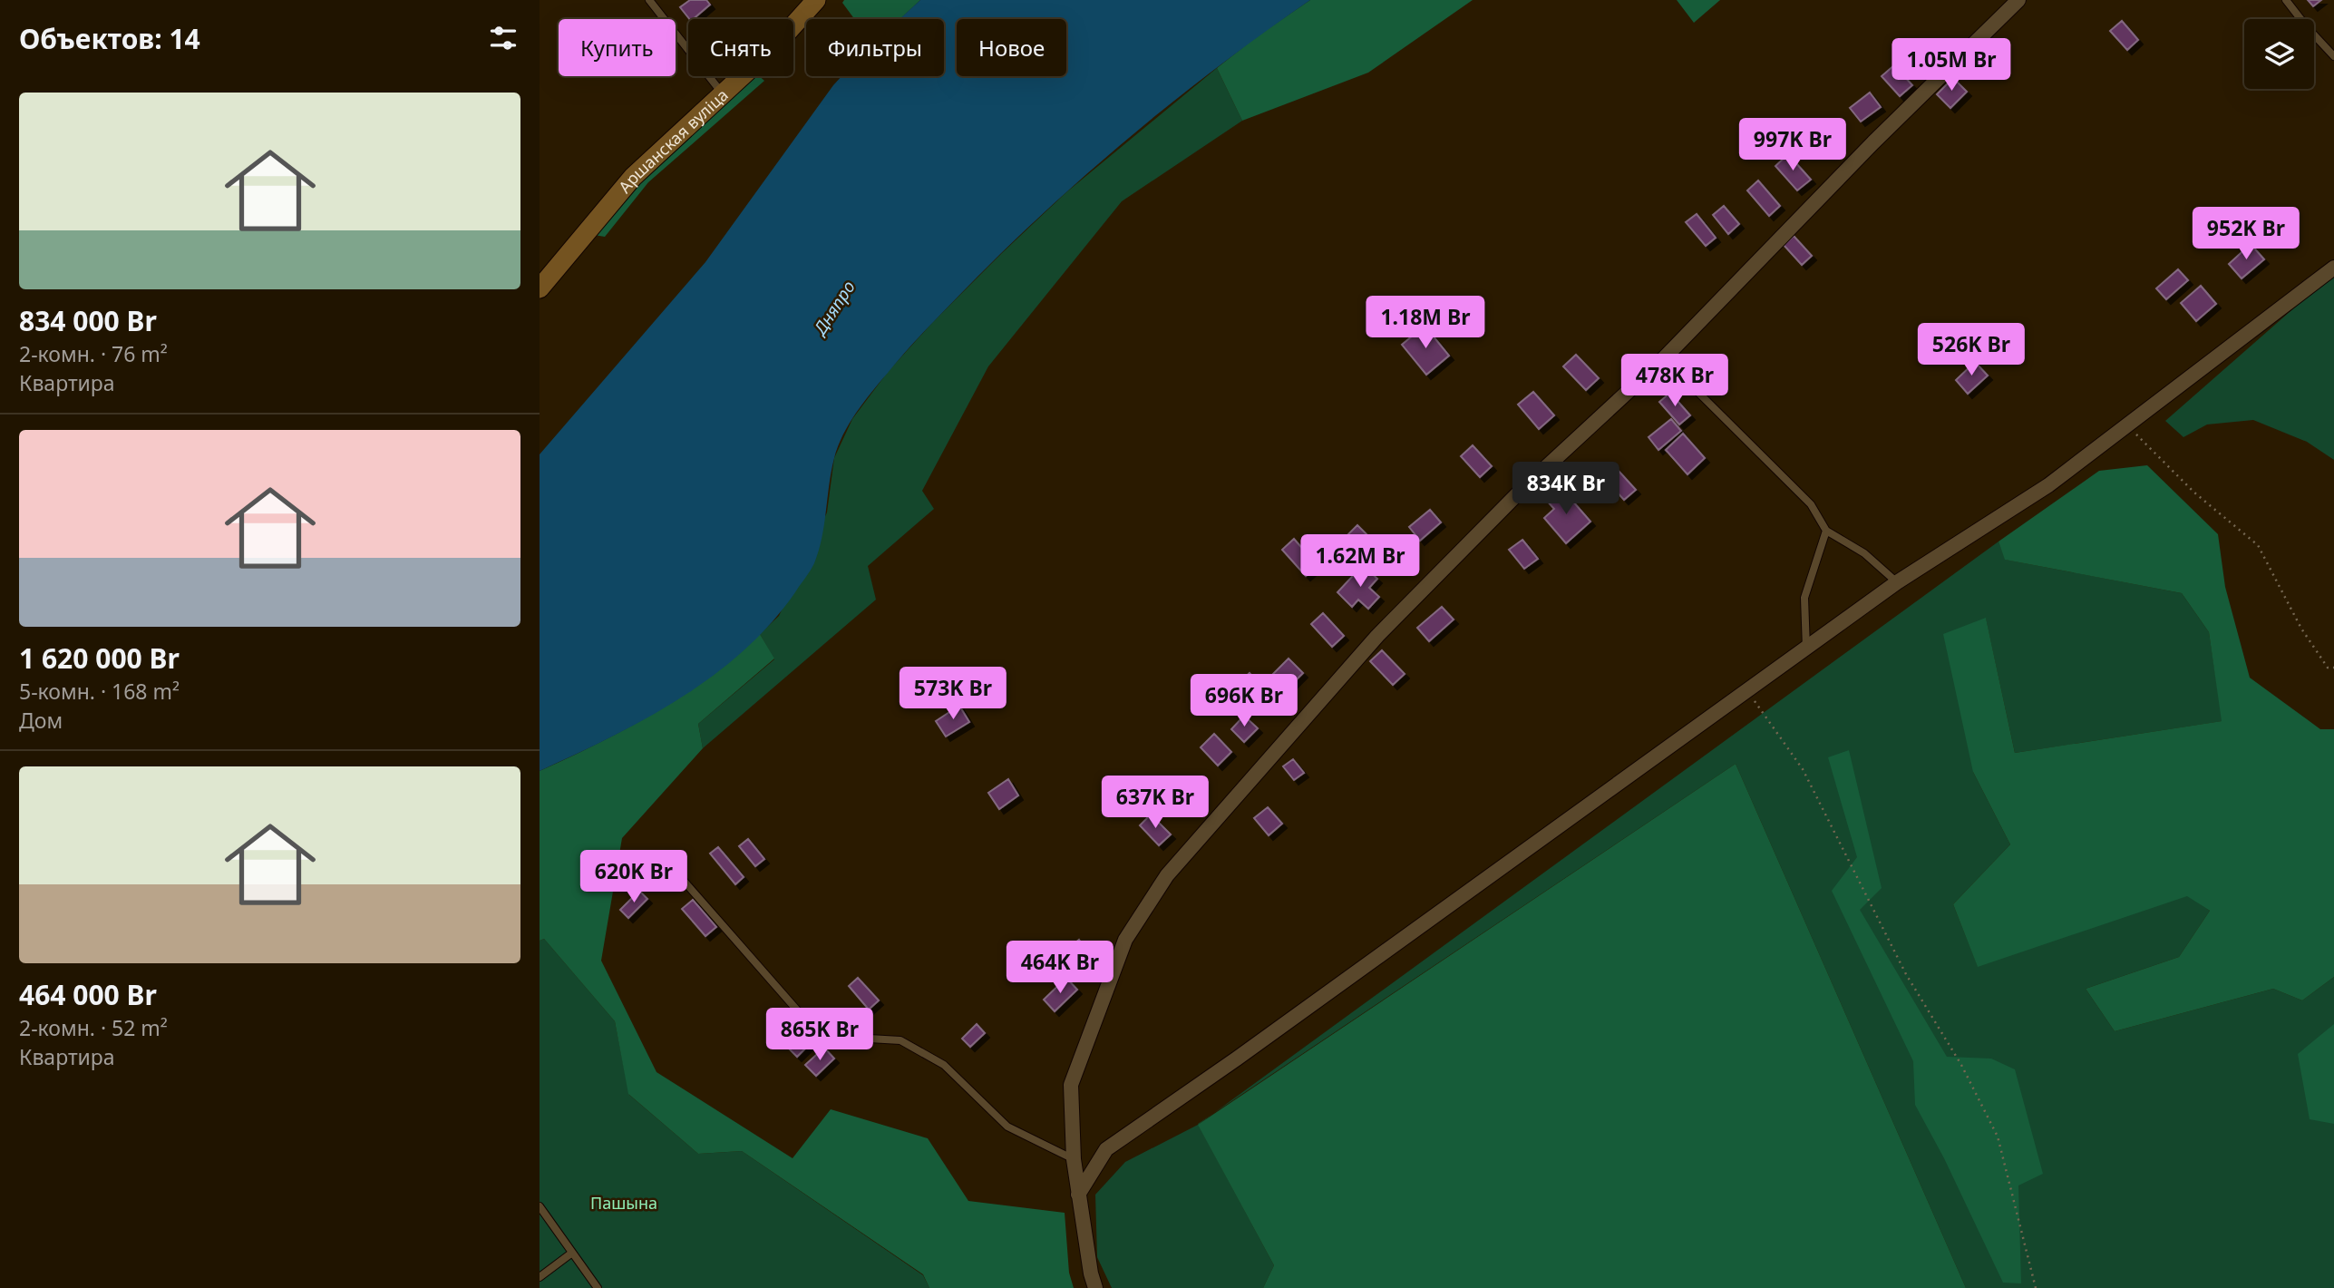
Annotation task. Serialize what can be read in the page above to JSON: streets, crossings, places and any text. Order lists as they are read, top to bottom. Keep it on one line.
{"streets":{"street":["Аршанская вуліца"]},"water":["Дняпро"],"parks":["Пашына"],"page":{"heading":"Объектов: 14","chip":["Купить","Снять","Фильтры","Новое"],"price":["1.05M Br","997K Br","952K Br","1.18M Br","526K Br","478K Br","834K Br","1.62M Br","573K Br","696K Br","637K Br","620K Br","464K Br","865K Br"],"list":[{"name":"834 000 Br","note":"2-комн. · 76 m² · Квартира"},{"name":"1 620 000 Br","note":"5-комн. · 168 m² · Дом"},{"name":"464 000 Br","note":"2-комн. · 52 m² · Квартира"}]}}
